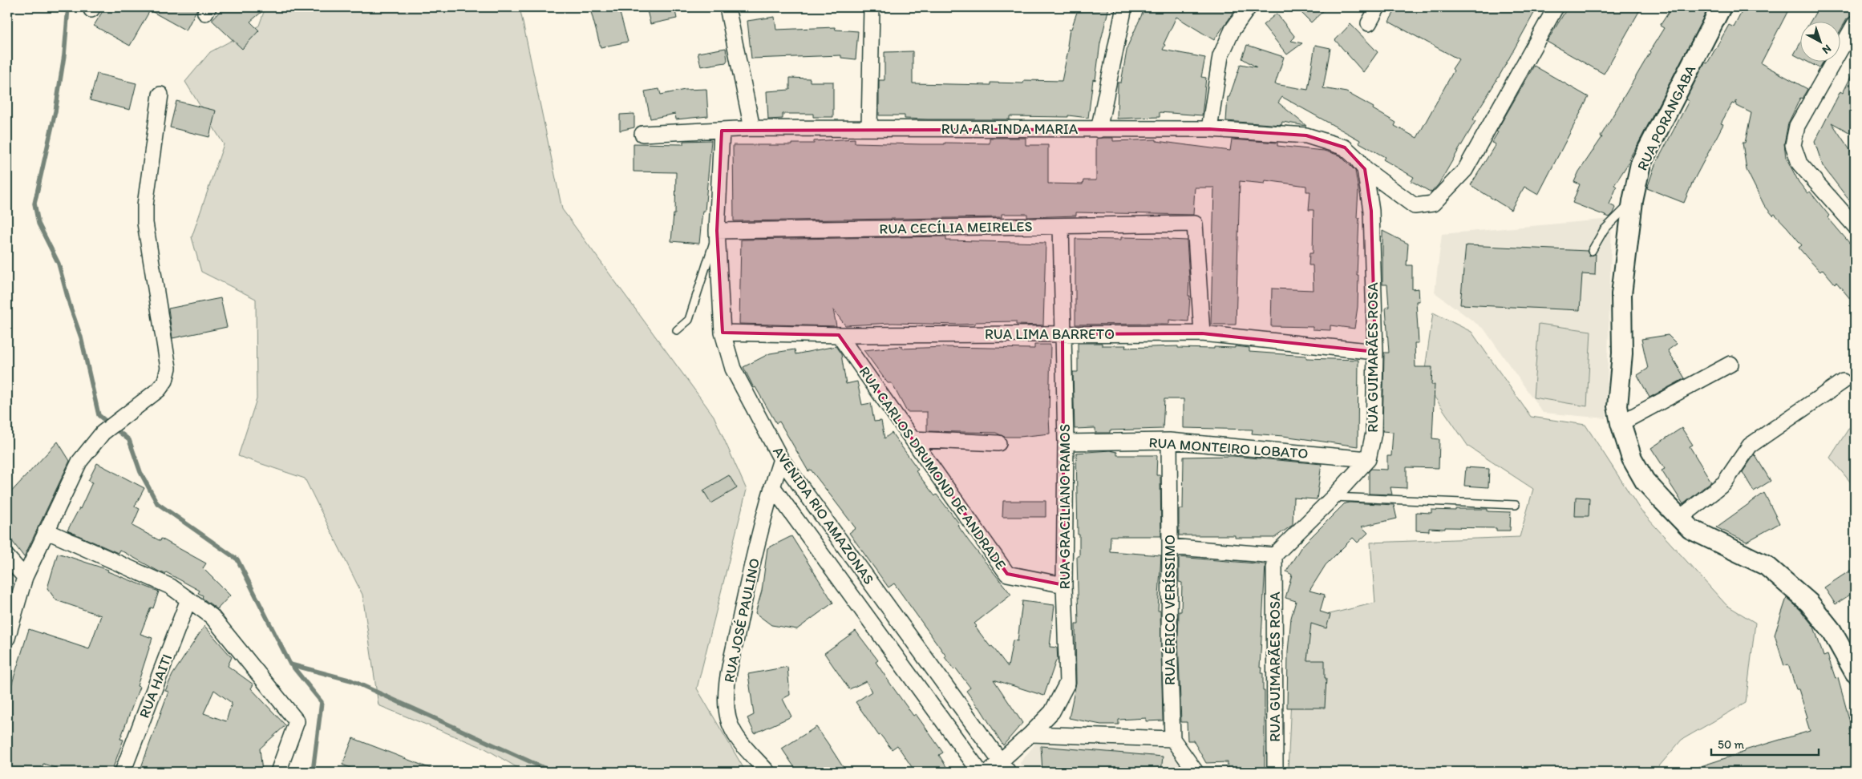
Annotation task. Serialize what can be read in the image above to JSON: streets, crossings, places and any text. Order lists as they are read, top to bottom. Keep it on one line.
{"streets":{"street":["RUA PORANGABA","RUA ARLINDA MARIA","RUA CECÍLIA MEIRELES","RUA LIMA BARRETO","RUA GUIMARÃES ROSA","RUA MONTEIRO LOBATO","RUA CARLOS DRUMOND DE ANDRADE","RUA GRACILIANO RAMOS","AVENIDA RIO AMAZONAS","RUA ÉRICO VERÍSSIMO","RUA JOSÉ PAULINO","RUA HAITI"]},"crossings":[["RUA ARLINDA MARIA","RUA GUIMARÃES ROSA"],["RUA ARLINDA MARIA","AVENIDA RIO AMAZONAS"],["RUA CECÍLIA MEIRELES","RUA LIMA BARRETO"],["RUA CECÍLIA MEIRELES","RUA GRACILIANO RAMOS"],["RUA CECÍLIA MEIRELES","AVENIDA RIO AMAZONAS"],["RUA LIMA BARRETO","RUA GUIMARÃES ROSA"],["RUA LIMA BARRETO","RUA CARLOS DRUMOND DE ANDRADE"],["RUA LIMA BARRETO","RUA GRACILIANO RAMOS"],["RUA LIMA BARRETO","AVENIDA RIO AMAZONAS"],["RUA GUIMARÃES ROSA","RUA MONTEIRO LOBATO"],["RUA MONTEIRO LOBATO","RUA GRACILIANO RAMOS"],["RUA MONTEIRO LOBATO","RUA ÉRICO VERÍSSIMO"],["RUA CARLOS DRUMOND DE ANDRADE","RUA GRACILIANO RAMOS"],["RUA GRACILIANO RAMOS","AVENIDA RIO AMAZONAS"],["AVENIDA RIO AMAZONAS","RUA JOSÉ PAULINO"]],"scale_bar":"50 m","north":"bottom right"}
